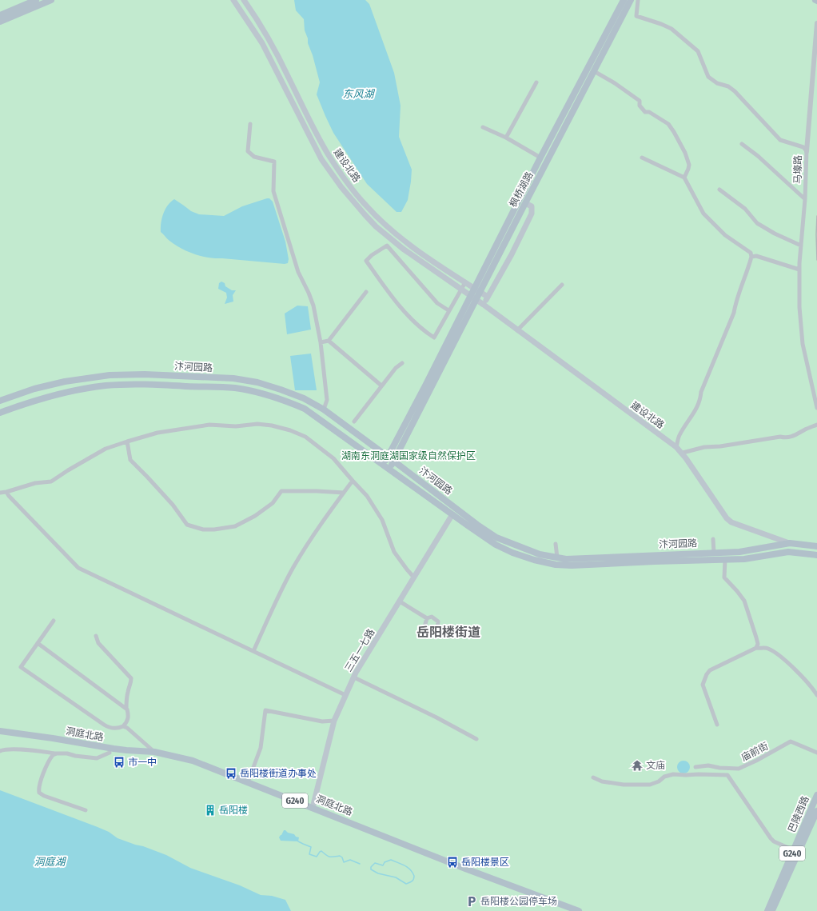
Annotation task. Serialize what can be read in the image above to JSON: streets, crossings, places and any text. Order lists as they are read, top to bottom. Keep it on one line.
{"streets":{"main road":["建设北路","枫桥湖路","汴河园路","三五一七路","洞庭北路","G240","巴陵西路"],"street":["马壕路","庙前街"]},"crossings":[["建设北路","汴河园路"],["汴河园路","三五一七路"],["三五一七路","洞庭北路"]],"districts":["岳阳楼街道"],"water":["东风湖","洞庭湖"],"parks":["湖南东洞庭湖国家级自然保护区"],"places":{"bus stop":["市一中","岳阳楼街道办事处","岳阳楼景区"],"temple":["文庙"],"building":["岳阳楼"],"parking":["岳阳楼公园停车场"]}}
